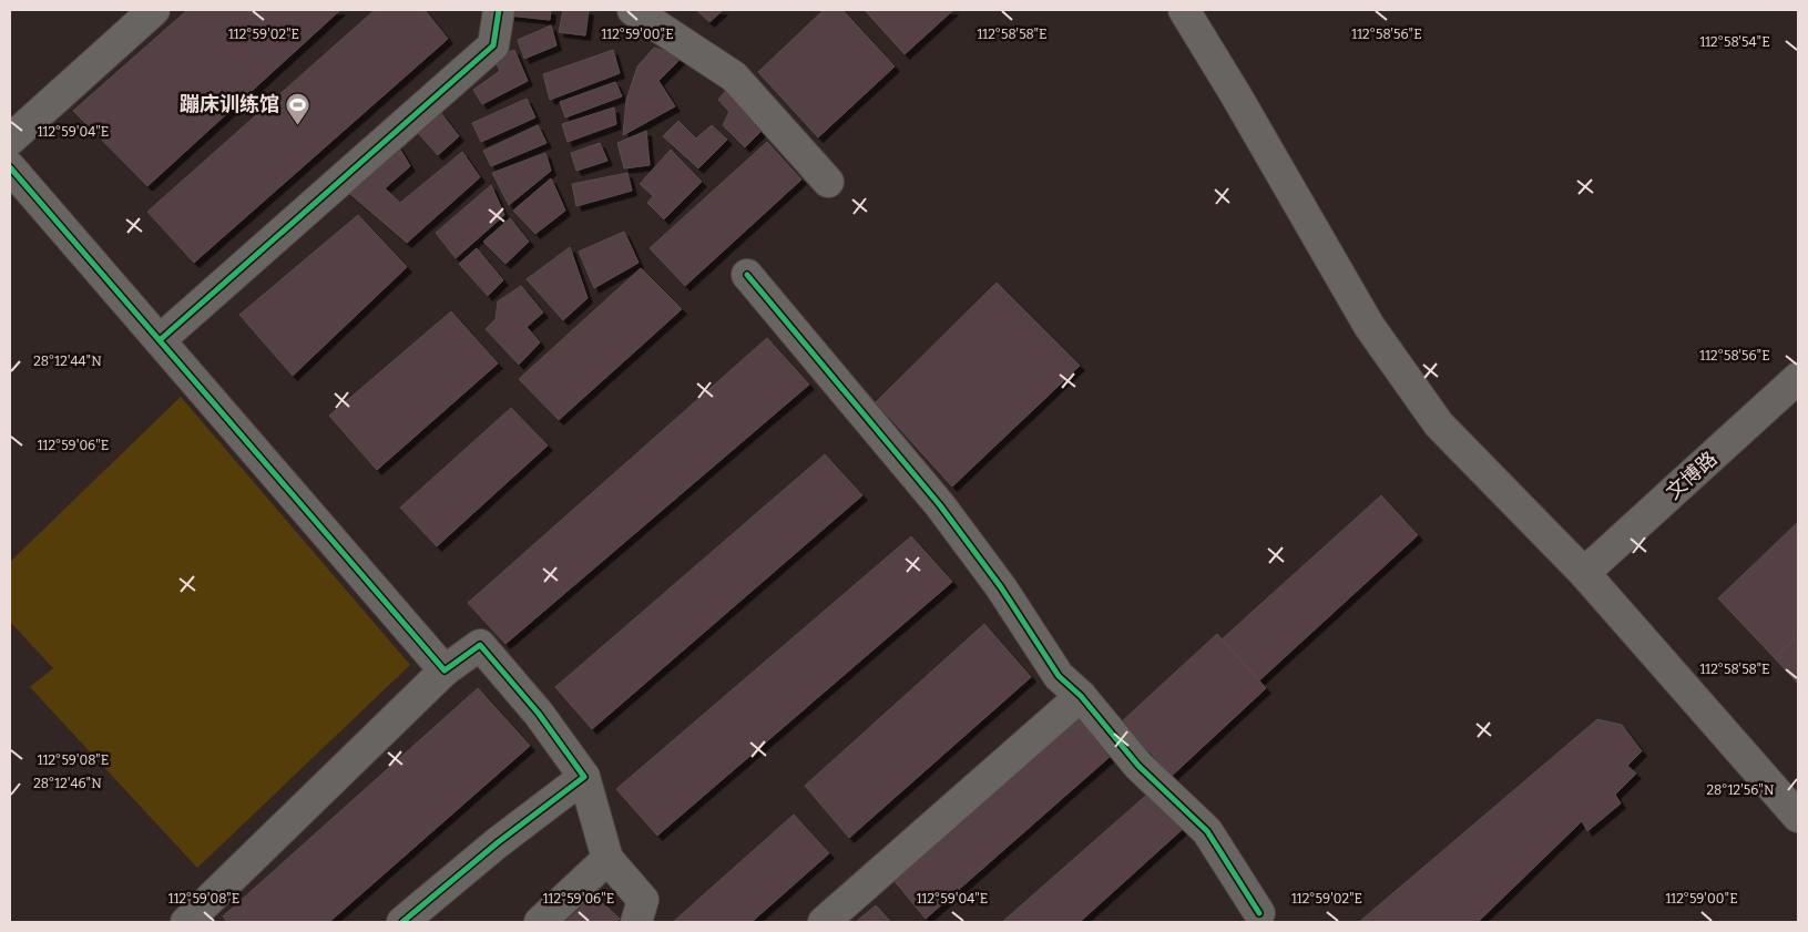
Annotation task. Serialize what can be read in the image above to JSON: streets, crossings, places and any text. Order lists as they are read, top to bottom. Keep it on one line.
{"streets":{"street":["文博路"]},"places":{"sports":["蹦床训练馆"]},"coordinates":["112°59'00\"E","112°58'58\"E","112°59'02\"E","112°58'56\"E","112°58'54\"E","112°59'04\"E","28°12'44\"N","112°59'06\"E","112°59'08\"E","28°12'46\"N","28°12'56\"N"]}
